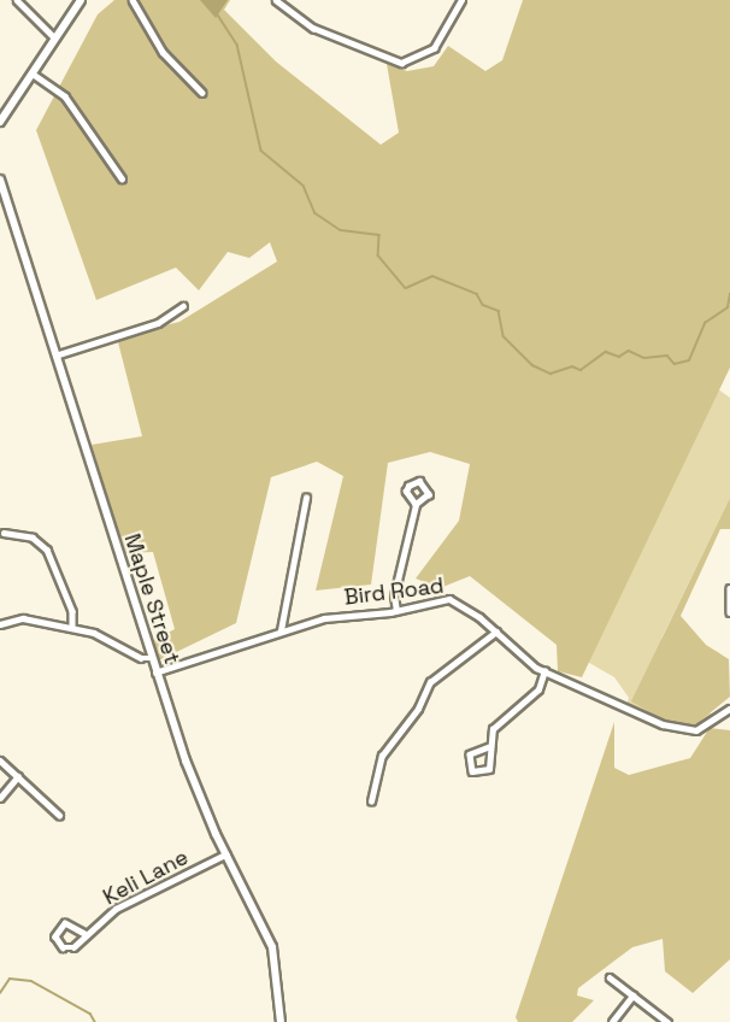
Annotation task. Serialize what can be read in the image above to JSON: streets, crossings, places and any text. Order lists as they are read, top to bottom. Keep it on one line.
{"streets":{"street":["Bird Road","Maple Street","Keli Lane"]},"crossings":[["Bird Road","Maple Street"],["Maple Street","Keli Lane"]]}
